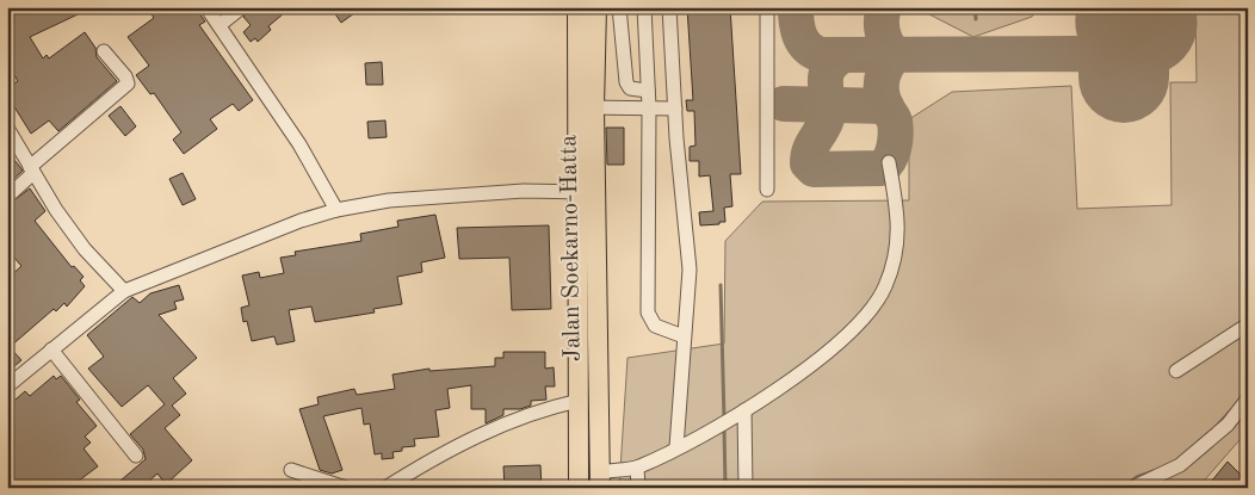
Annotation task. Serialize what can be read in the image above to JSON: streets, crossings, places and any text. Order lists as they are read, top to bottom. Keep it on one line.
{"streets":{"highway":["Jalan Soekarno-Hatta"]}}
